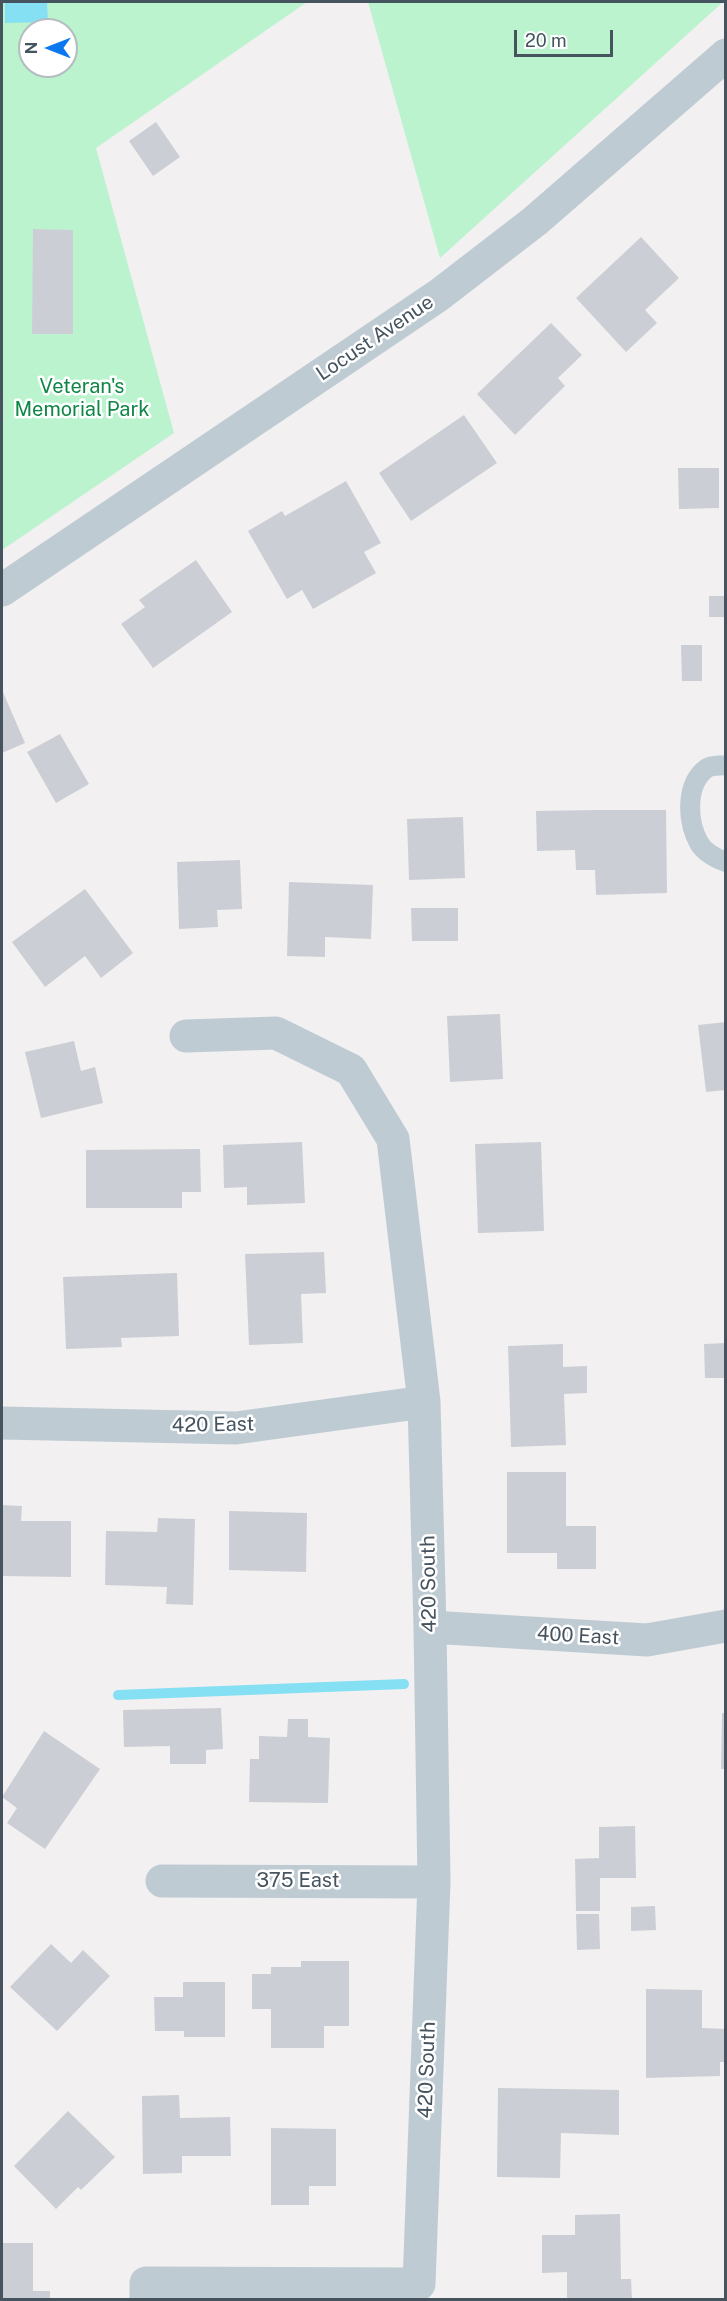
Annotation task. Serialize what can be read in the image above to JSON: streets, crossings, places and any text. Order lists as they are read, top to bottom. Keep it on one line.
{"streets":{"street":["Locust Avenue","420 East","420 South","400 East","375 East"]},"crossings":[["420 East","420 South"],["420 South","400 East"],["420 South","375 East"]],"parks":["Veteran's Memorial Park"],"scale_bar":"20 m","north":"left"}
